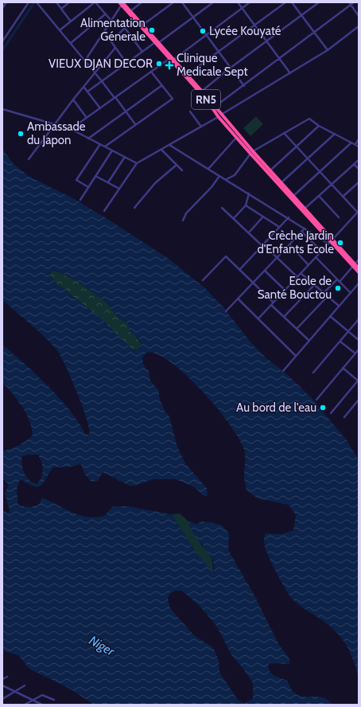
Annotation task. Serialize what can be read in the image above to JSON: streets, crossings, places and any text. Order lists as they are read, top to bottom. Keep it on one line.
{"streets":{"highway":["RN5"]},"water":["Niger"],"places":{"other":["Alimentation Génerale","Lycée Kouyaté","VIEUX DJAN DECOR","Ambassade du Japon","Crèche Jardin d'Enfants Ecole","Ecole de Santé Bouctou","Au bord de l'eau"],"health":["Clinique Medicale Sept"]}}
